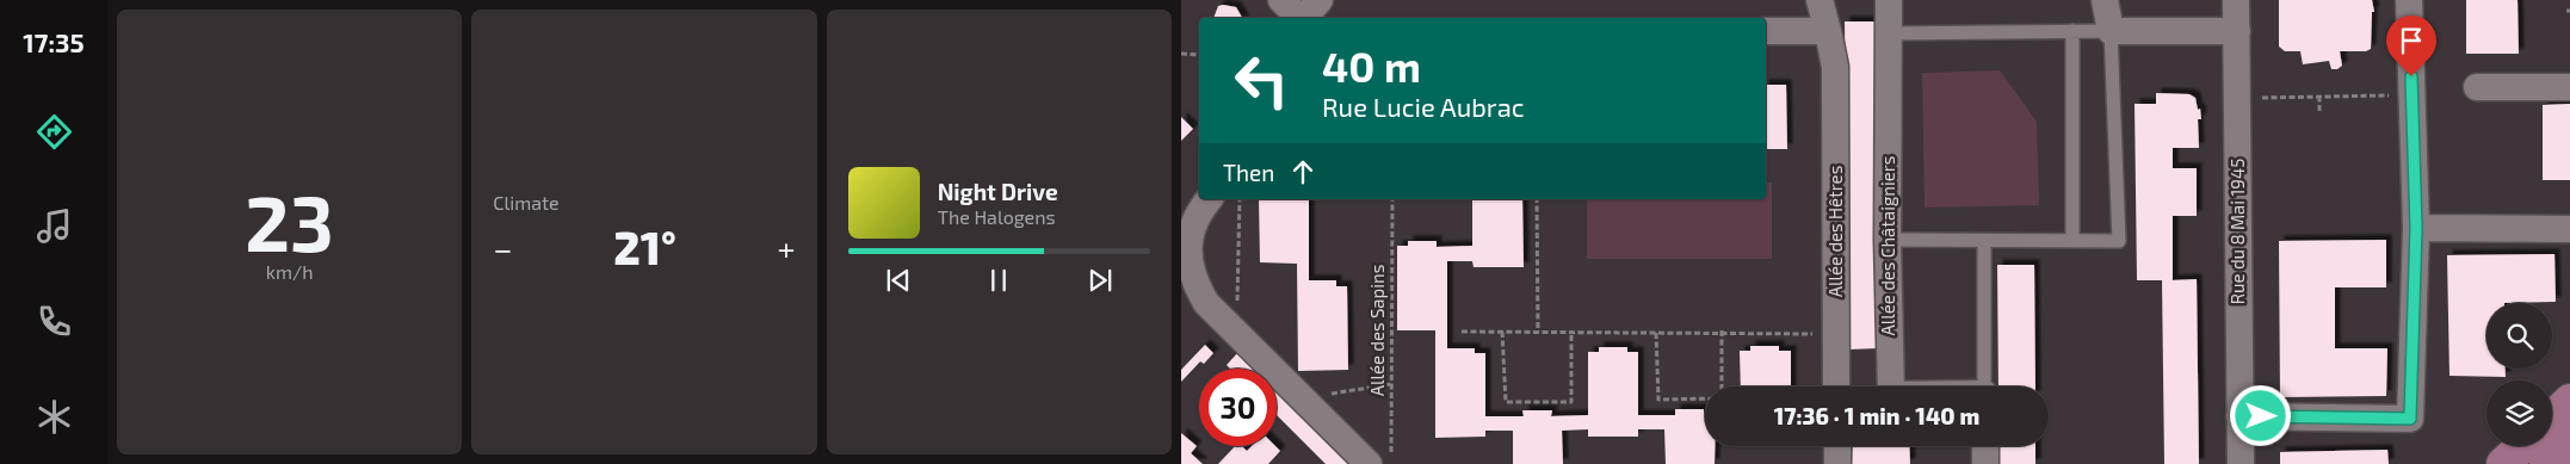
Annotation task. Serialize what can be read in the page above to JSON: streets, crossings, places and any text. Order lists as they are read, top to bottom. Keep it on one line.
{"streets":{"street":["Allée des Hêtres","Rue du 8 Mai 1945","Allée des Châtaigniers"],"path":["Allée des Sapins"]},"page":{"tabs":"17:35","tile":[["23","km/h"],"Climate"],"turn":["40 m","Rue Lucie Aubrac"],"then":"Then","song":["Night Drive","The Halogens"],"heat":["−","21°","+"],"limit":"30","trip":"17:36 · 1 min · 140 m"}}
